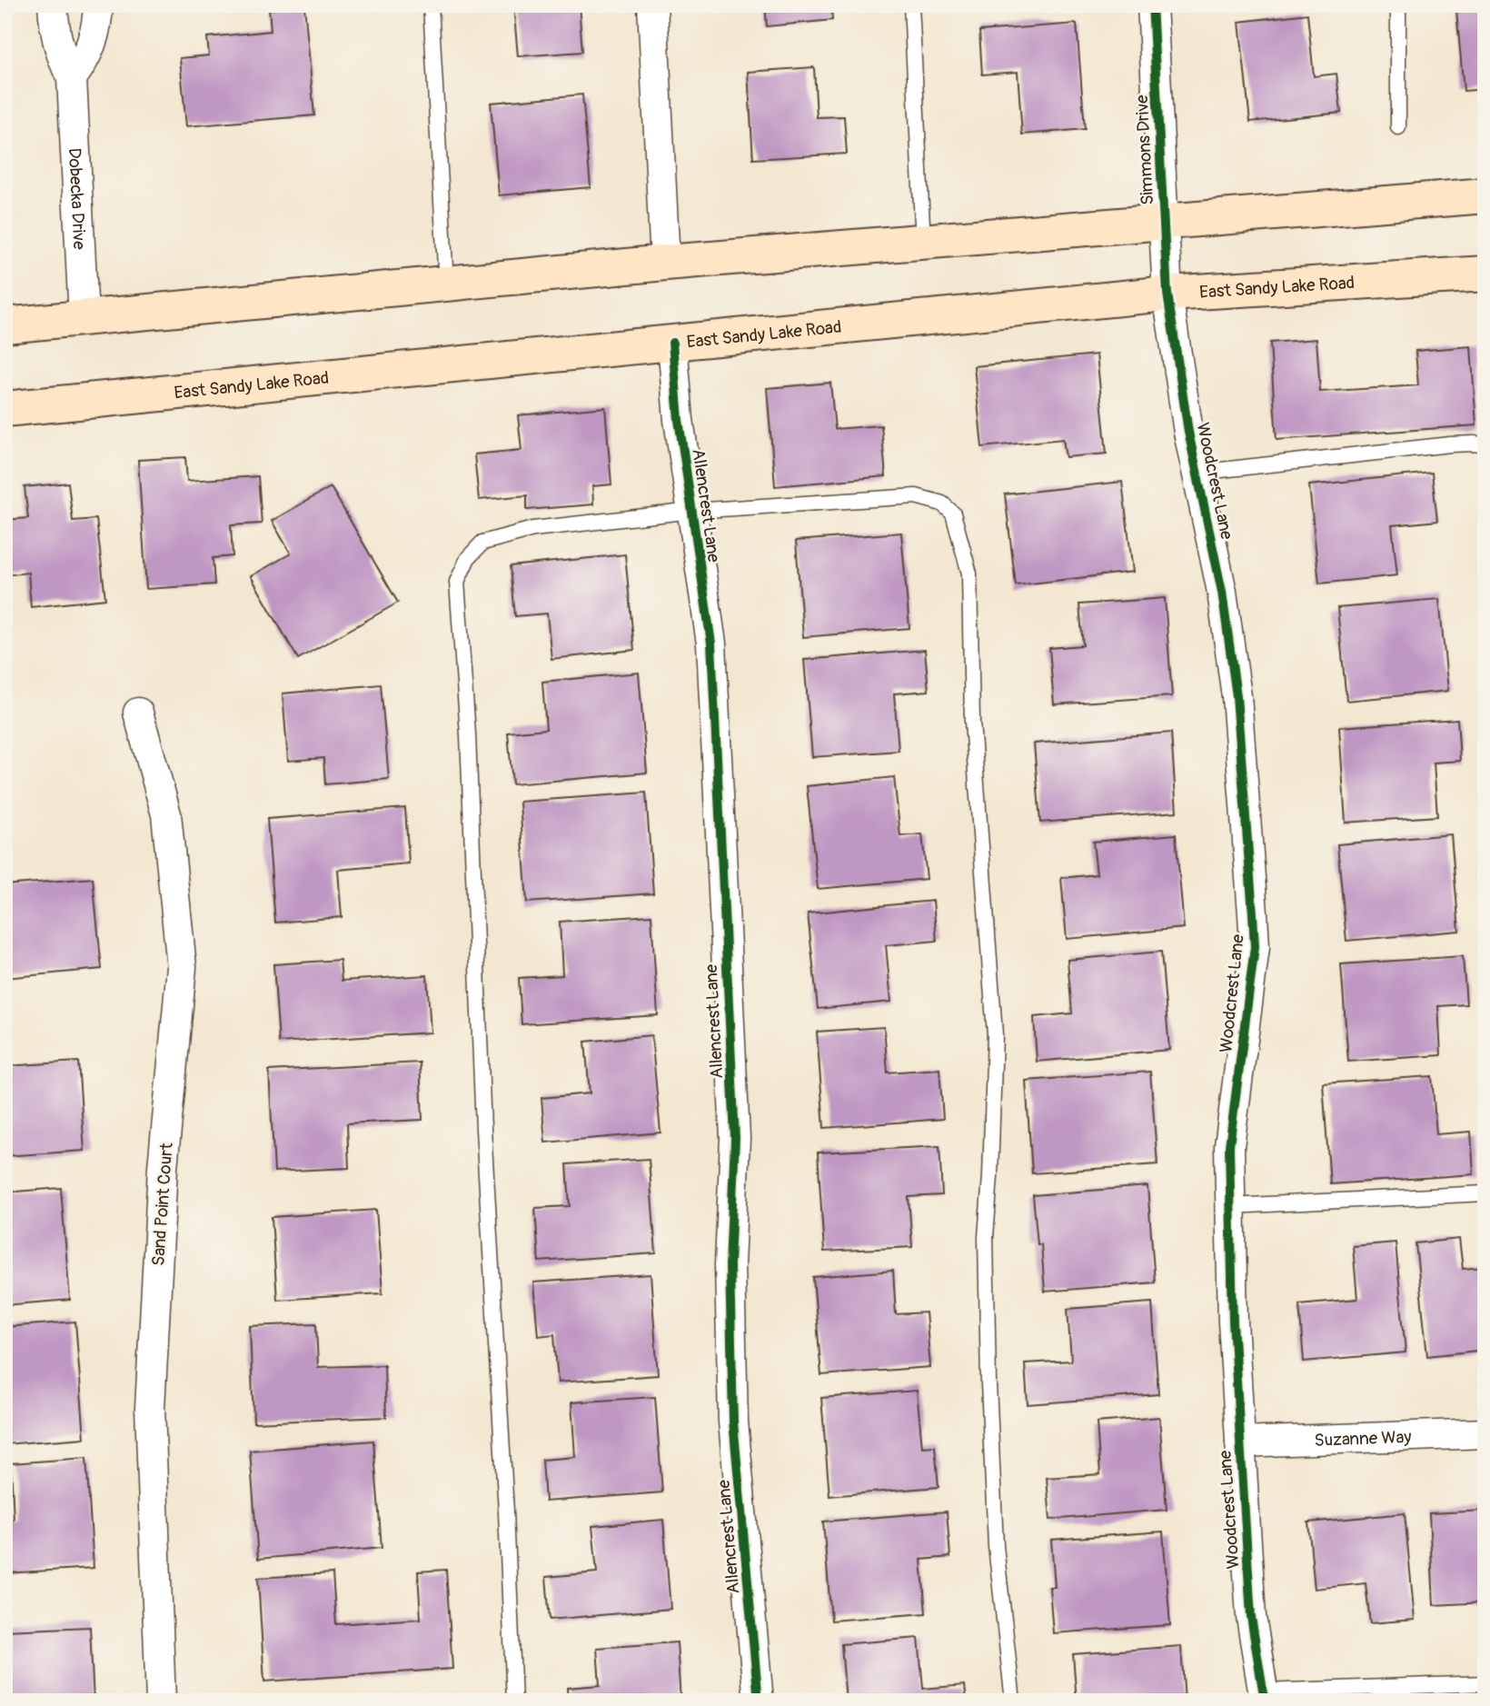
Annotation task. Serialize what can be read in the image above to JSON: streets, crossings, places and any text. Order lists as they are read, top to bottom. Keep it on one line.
{"streets":{"main road":["East Sandy Lake Road"],"street":["Simmons Drive","Dobecka Drive","Woodcrest Lane","Allencrest Lane","Sand Point Court","Suzanne Way"]},"crossings":[["Simmons Drive","East Sandy Lake Road"],["Simmons Drive","Woodcrest Lane"],["East Sandy Lake Road","Woodcrest Lane"],["East Sandy Lake Road","Allencrest Lane"],["Woodcrest Lane","Suzanne Way"]]}
